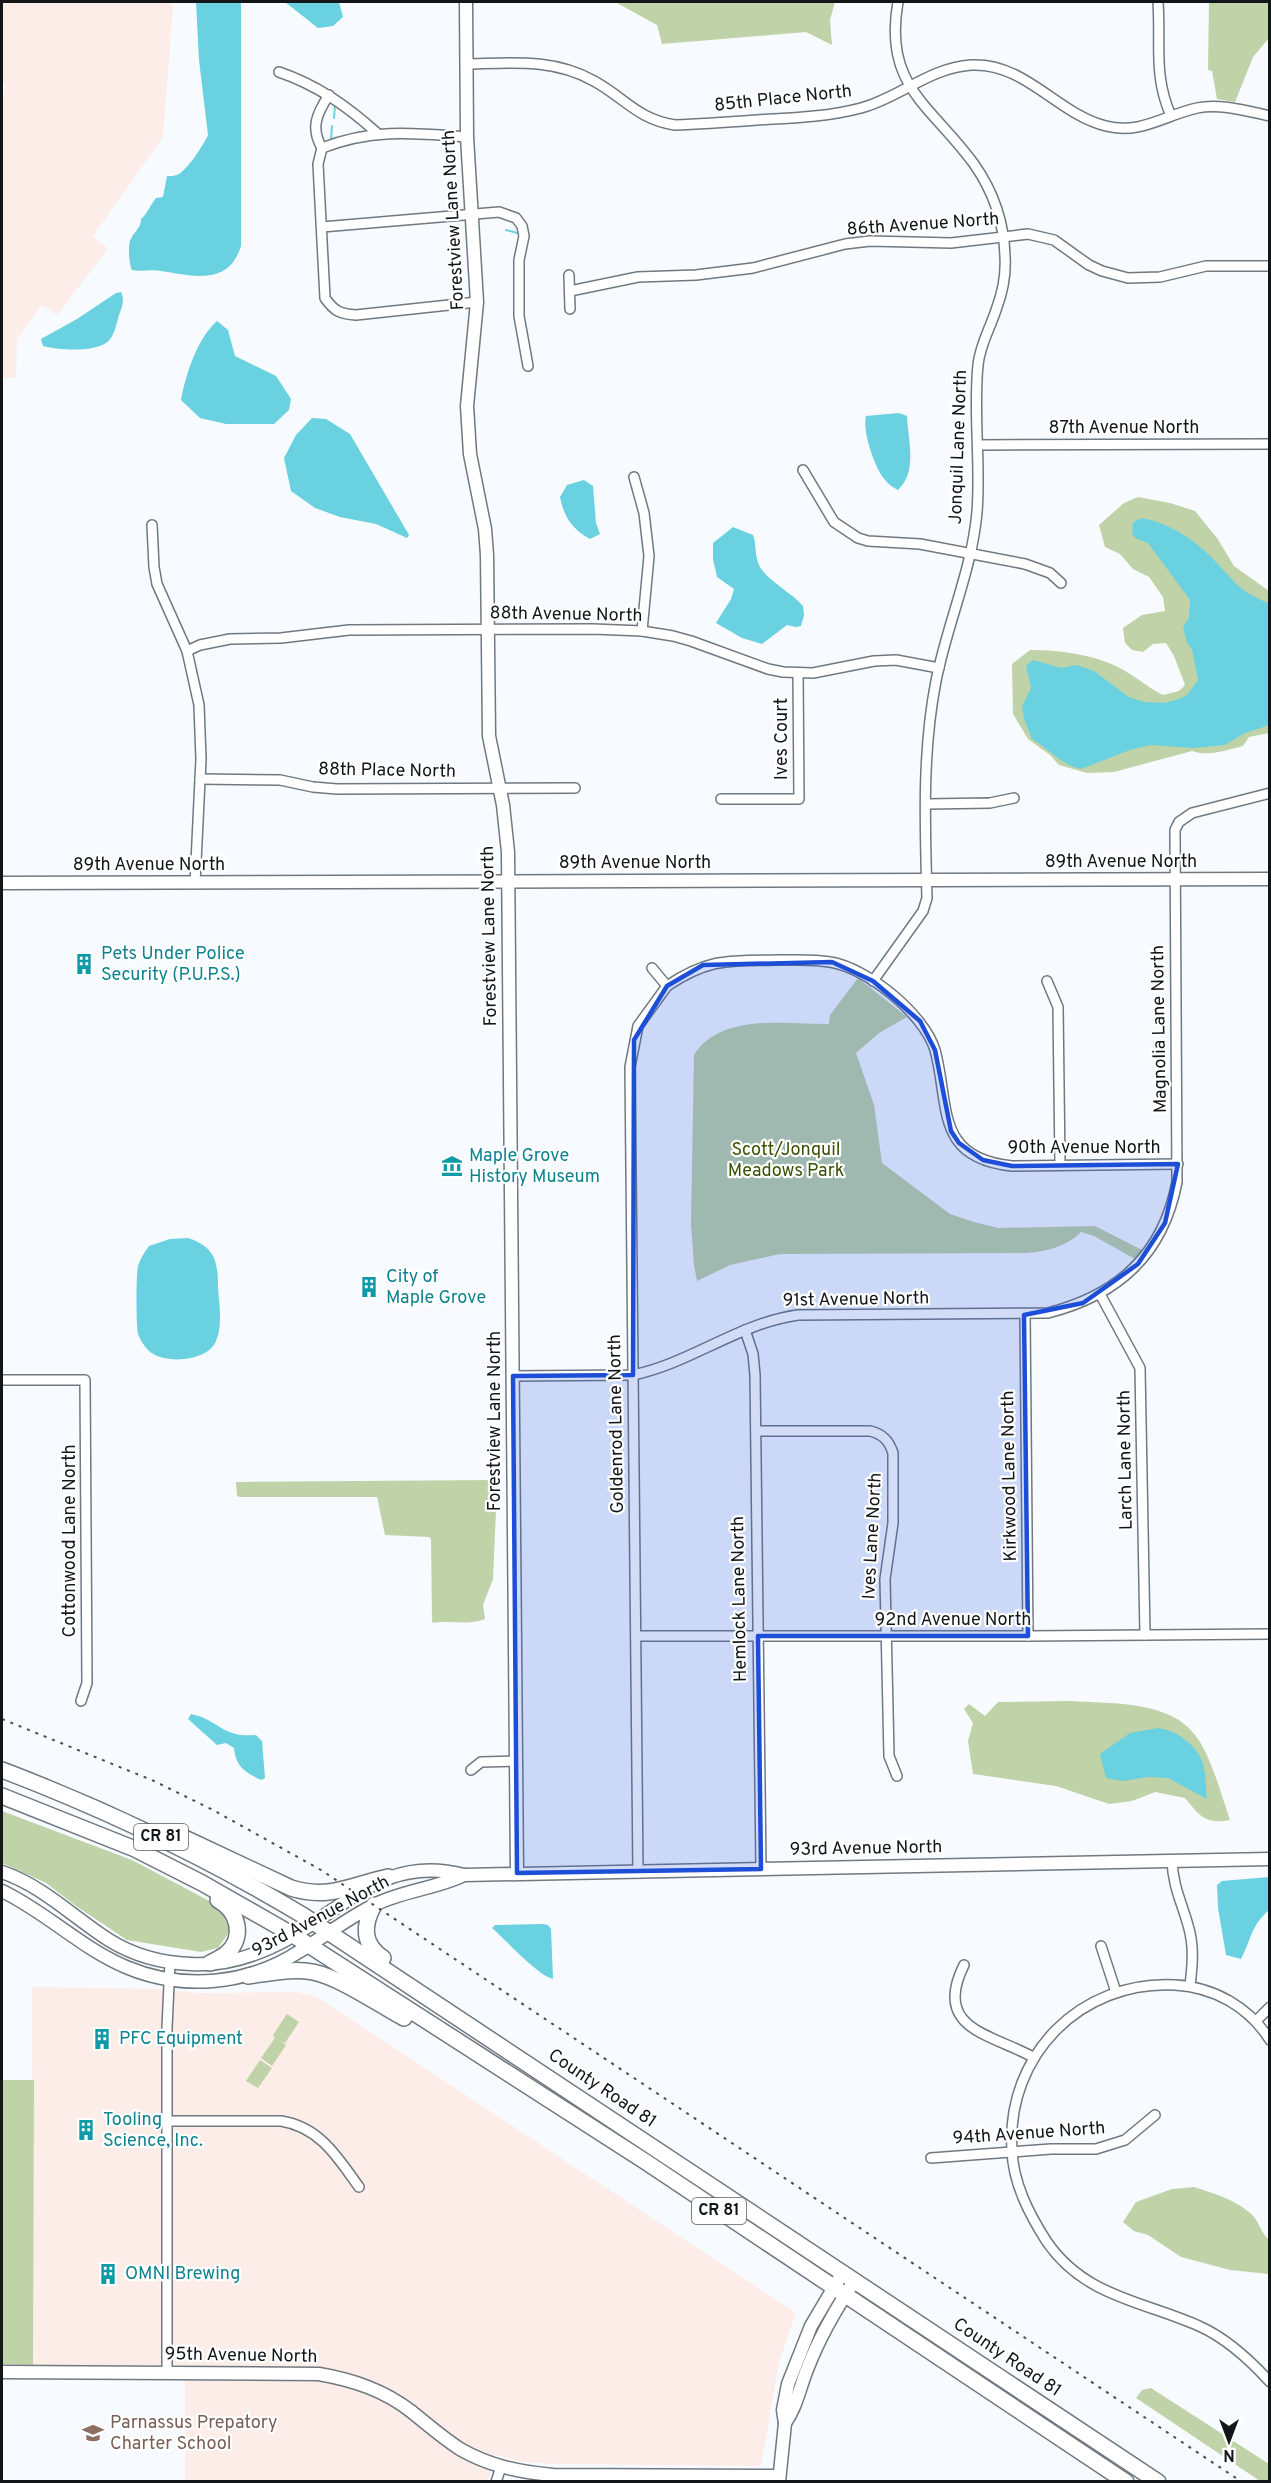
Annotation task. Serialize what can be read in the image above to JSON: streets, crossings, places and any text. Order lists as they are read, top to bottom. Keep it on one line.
{"streets":{"highway":["CR 81","County Road 81"],"street":["85th Place North","Forestview Lane North","86th Avenue North","87th Avenue North","Jonquil Lane North","88th Avenue North","Ives Court","88th Place North","89th Avenue North","Magnolia Lane North","90th Avenue North","91st Avenue North","Goldenrod Lane North","Larch Lane North","Kirkwood Lane North","Ives Lane North","Cottonwood Lane North","Hemlock Lane North","92nd Avenue North","93rd Avenue North","94th Avenue North","95th Avenue North"]},"crossings":[["85th Place North","Forestview Lane North"],["85th Place North","Jonquil Lane North"],["Forestview Lane North","88th Avenue North"],["Forestview Lane North","88th Place North"],["Forestview Lane North","89th Avenue North"],["Forestview Lane North","91st Avenue North"],["Forestview Lane North","93rd Avenue North"],["86th Avenue North","Jonquil Lane North"],["87th Avenue North","Jonquil Lane North"],["Jonquil Lane North","88th Avenue North"],["Jonquil Lane North","89th Avenue North"],["Jonquil Lane North","90th Avenue North"],["88th Avenue North","Ives Court"],["89th Avenue North","Magnolia Lane North"],["Magnolia Lane North","90th Avenue North"],["Magnolia Lane North","91st Avenue North"],["Magnolia Lane North","Larch Lane North"],["90th Avenue North","Goldenrod Lane North"],["91st Avenue North","Goldenrod Lane North"],["91st Avenue North","Larch Lane North"],["91st Avenue North","Kirkwood Lane North"],["91st Avenue North","Hemlock Lane North"],["Goldenrod Lane North","92nd Avenue North"],["Goldenrod Lane North","93rd Avenue North"],["Larch Lane North","92nd Avenue North"],["Kirkwood Lane North","92nd Avenue North"],["Ives Lane North","Hemlock Lane North"],["Ives Lane North","92nd Avenue North"],["Hemlock Lane North","92nd Avenue North"],["Hemlock Lane North","93rd Avenue North"],["93rd Avenue North","County Road 81"]],"parks":["Scott/Jonquil Meadows Park"],"places":{"building":["Pets Under Police Security (P.U.P.S.)","City of Maple Grove","PFC Equipment","Tooling Science, Inc.","OMNI Brewing"],"museum":["Maple Grove History Museum"],"school or university":["Parnassus Prepatory Charter School"]},"north":"bottom"}
